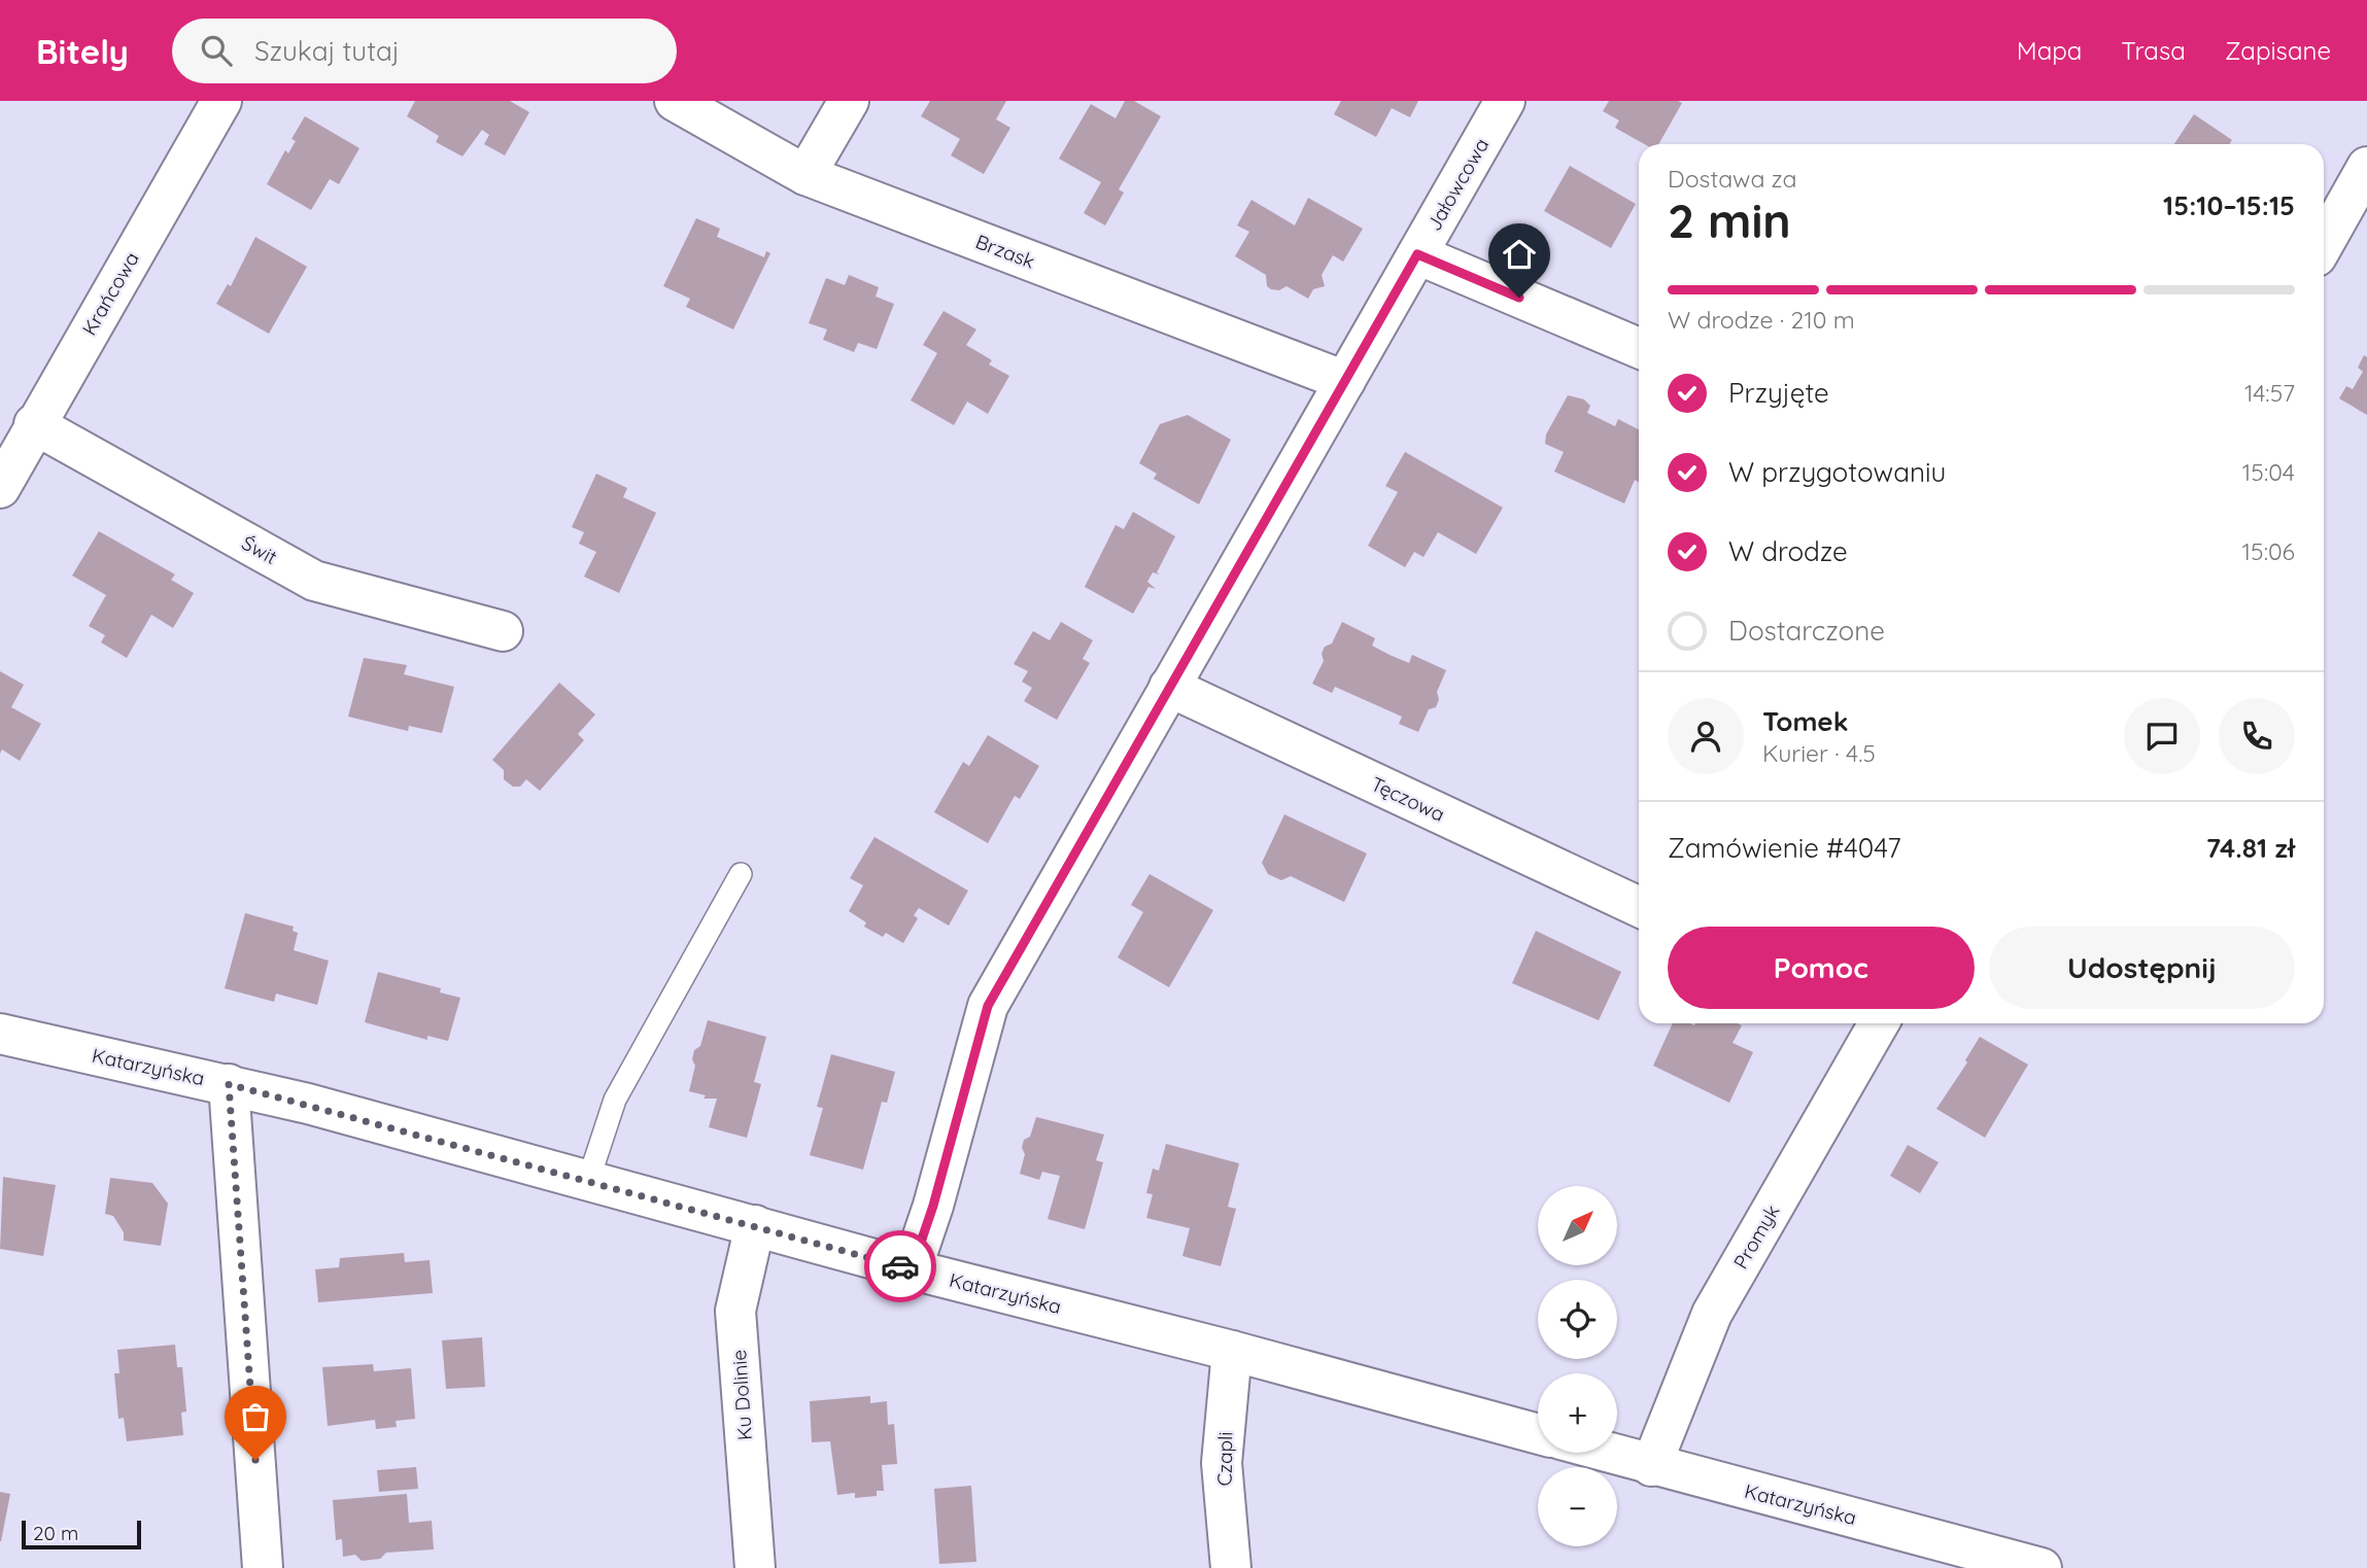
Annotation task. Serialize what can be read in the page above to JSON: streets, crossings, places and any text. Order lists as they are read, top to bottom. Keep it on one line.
{"streets":{"street":["Jałowcowa","Brzask","Krańcowa","Świt","Tęczowa","Katarzyńska","Promyk","Ku Dolinie","Czapli"]},"crossings":[["Jałowcowa","Brzask"],["Jałowcowa","Tęczowa"],["Jałowcowa","Katarzyńska"],["Krańcowa","Świt"],["Katarzyńska","Promyk"],["Katarzyńska","Ku Dolinie"],["Katarzyńska","Czapli"]],"scale_bar":"20 m","north":"top right","page":{"header":"Bitely","search":"Szukaj tutaj","nav":["Mapa","Trasa","Zapisane"],"heading":["2 min","Dostawa za","15:10–15:15"],"panel":["Tomek","Kurier · 4.5","Zamówienie #4047","74.81 zł"],"bar":"W drodze · 210 m","list":[["Przyjęte","14:57"],["W przygotowaniu","15:04"],["W drodze","15:06"],"Dostarczone"],"buttons":["Pomoc","Udostępnij"],"map_buttons":["+","−"],"scale":"20 m"}}
